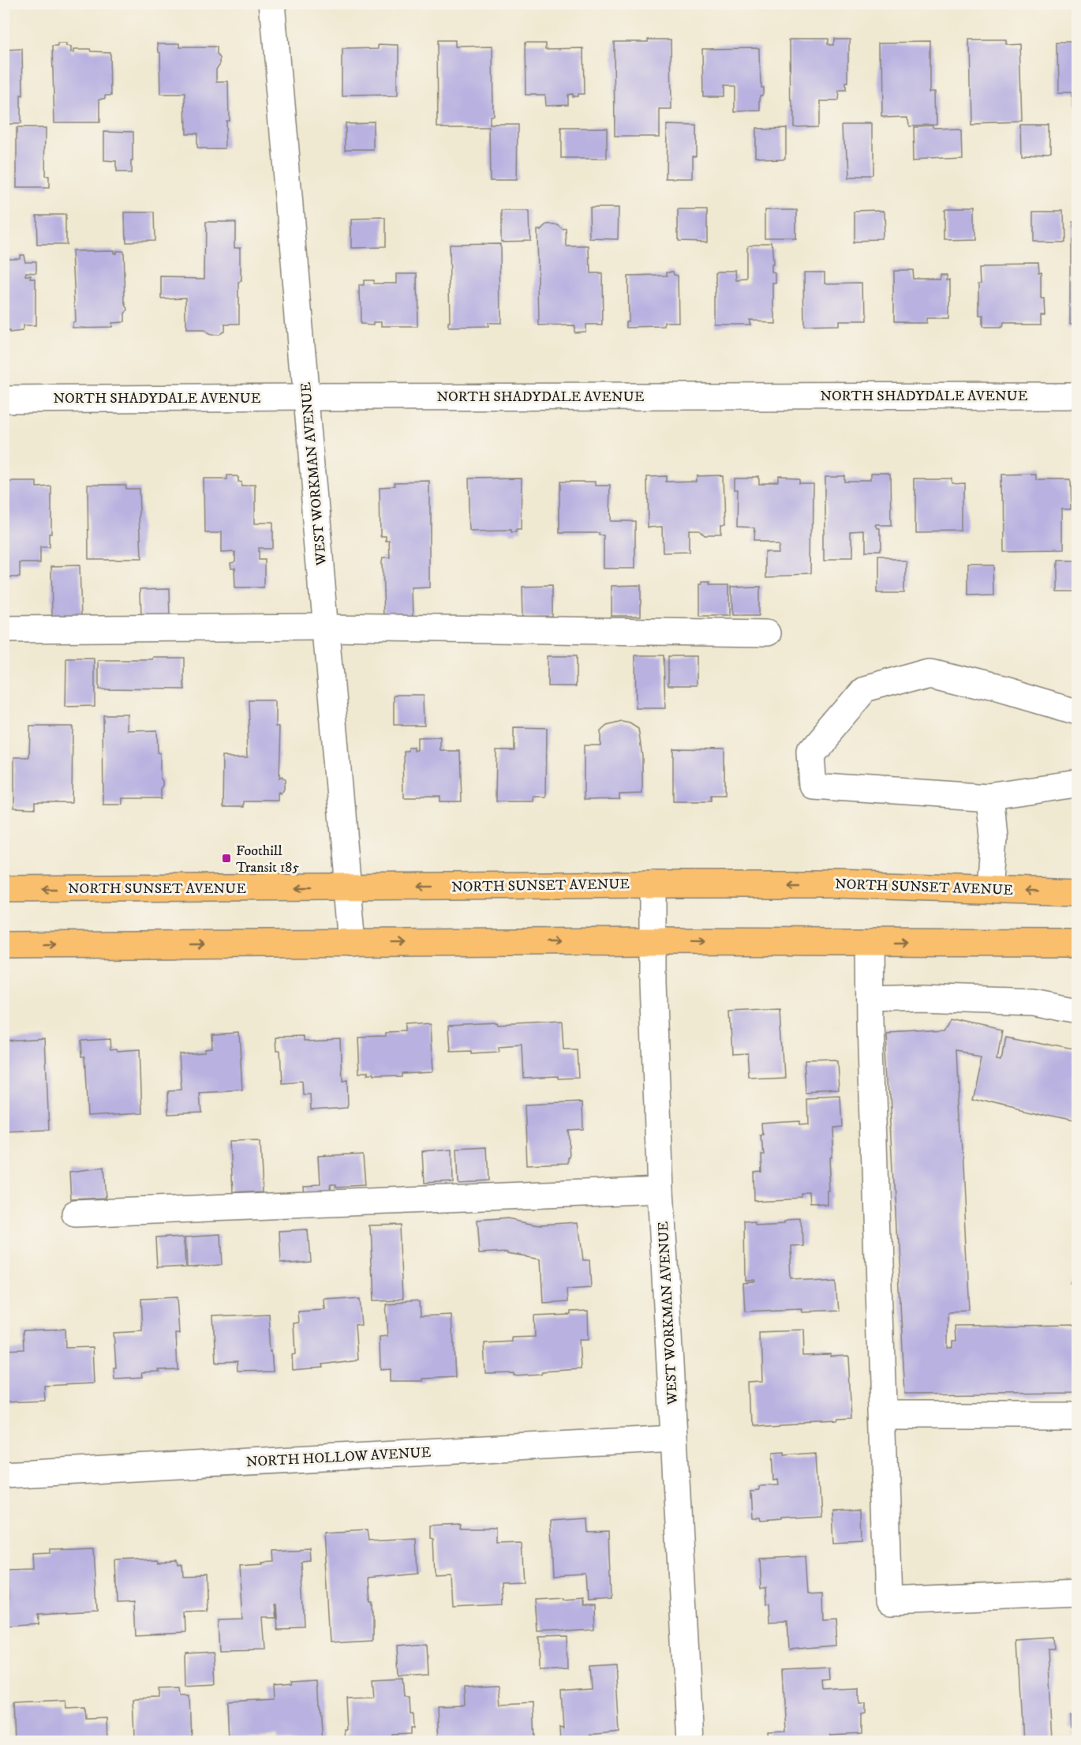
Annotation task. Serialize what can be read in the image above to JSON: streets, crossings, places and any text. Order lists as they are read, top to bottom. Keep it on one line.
{"streets":{"main road":["NORTH SUNSET AVENUE"],"street":["NORTH SHADYDALE AVENUE","WEST WORKMAN AVENUE","NORTH HOLLOW AVENUE"]},"crossings":[["NORTH SHADYDALE AVENUE","WEST WORKMAN AVENUE"],["WEST WORKMAN AVENUE","NORTH SUNSET AVENUE"],["WEST WORKMAN AVENUE","NORTH HOLLOW AVENUE"]],"places":{"transit":["Foothill Transit 185"]}}
